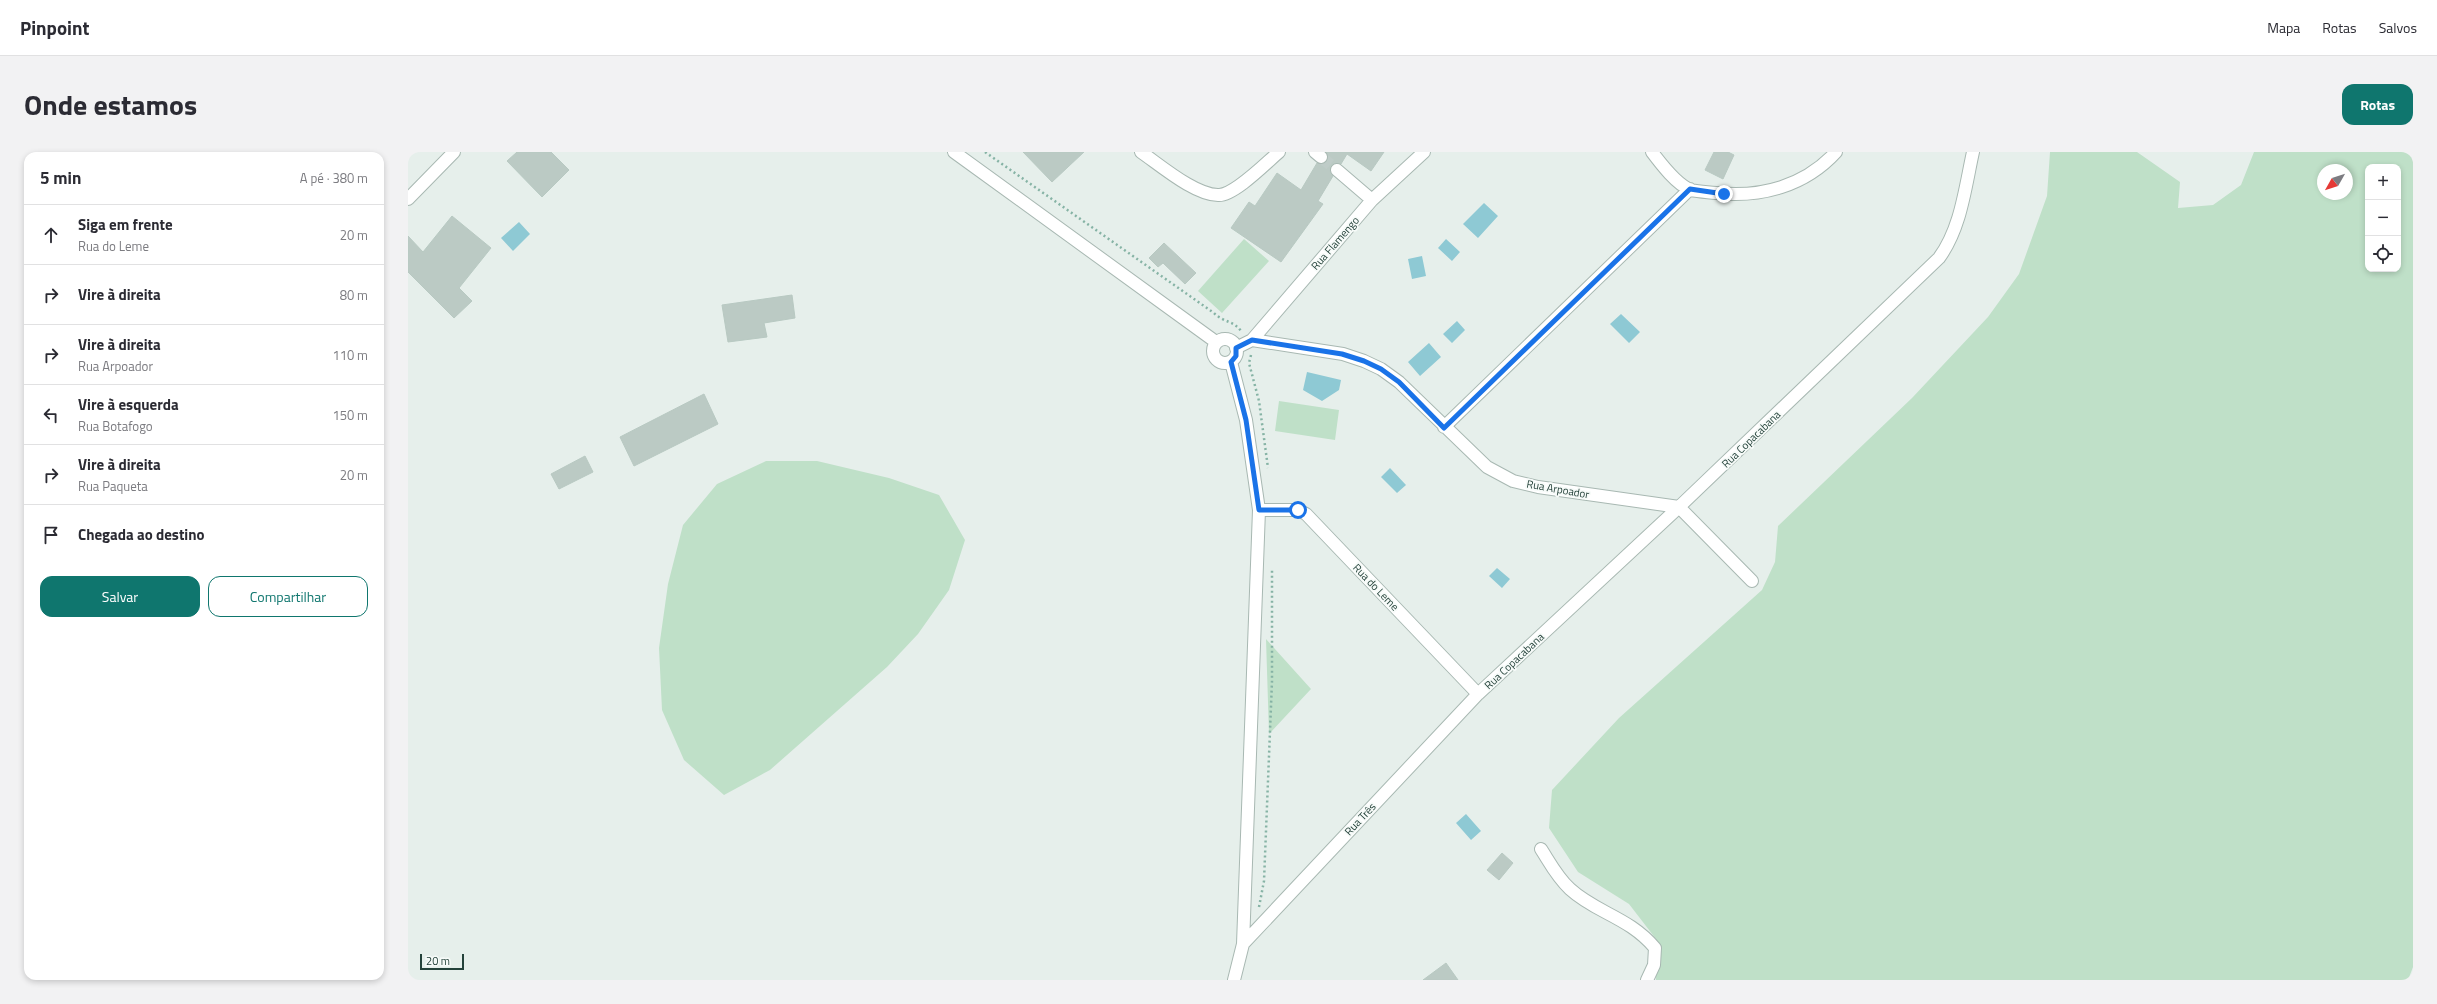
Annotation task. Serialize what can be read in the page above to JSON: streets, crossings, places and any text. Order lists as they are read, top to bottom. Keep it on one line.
{"streets":{"street":["Rua Flamengo","Rua Copacabana","Rua Arpoador","Rua do Leme","Rua Três"]},"crossings":[["Rua Flamengo","Rua Arpoador"],["Rua Copacabana","Rua Arpoador"],["Rua Copacabana","Rua do Leme"],["Rua Copacabana","Rua Três"],["Rua do Leme","Rua Três"]],"scale_bar":"20 m","north":"bottom left","page":{"header":"Pinpoint","nav":["Mapa","Rotas","Salvos"],"title":"Onde estamos","buttons":["Rotas",["Salvar","Compartilhar"]],"heading":["5 min","A pé · 380 m"],"map_buttons":["+","−"],"list":[["Siga em frente","Rua do Leme","20 m"],["Vire à direita","80 m"],["Vire à direita","Rua Arpoador","110 m"],["Vire à esquerda","Rua Botafogo","150 m"],["Vire à direita","Rua Paqueta","20 m"],"Chegada ao destino"],"scale":"20 m"}}
